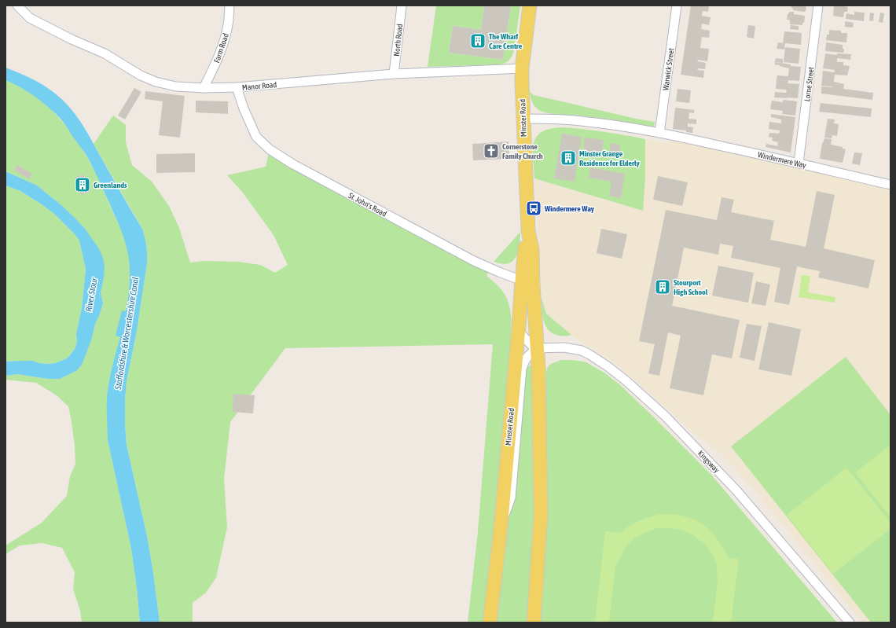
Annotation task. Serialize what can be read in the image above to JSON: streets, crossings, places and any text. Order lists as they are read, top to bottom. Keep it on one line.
{"streets":{"main road":["Minster Road"],"street":["North Road","Farm Road","Warwick Street","Lorne Street","Manor Road","Windermere Way","St. John's Road","Kingsway"]},"crossings":[["North Road","Manor Road"],["Farm Road","Manor Road"],["Warwick Street","Windermere Way"],["Lorne Street","Windermere Way"],["Manor Road","Minster Road"],["Manor Road","St. John's Road"],["Minster Road","Windermere Way"],["Minster Road","St. John's Road"],["Minster Road","Kingsway"]],"water":["River Stour","Staffordshire & Worcestershire Canal"],"places":{"building":["The Wharf Care Centre","Minster Grange Residence for Elderly","Greenlands","Stourport High School"],"church":["Cornerstone Family Church"],"bus stop":["Windermere Way"]}}
